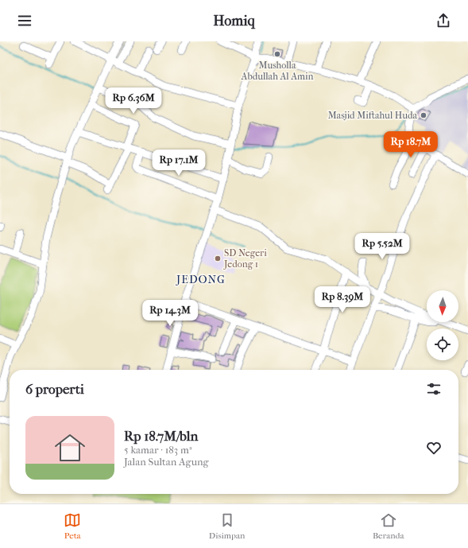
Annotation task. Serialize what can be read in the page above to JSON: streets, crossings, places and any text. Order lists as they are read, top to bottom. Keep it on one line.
{"districts":["JEDONG"],"places":["Musholla Abdullah Al Amin","Masjid Miftahul Huda","SD Negeri Jedong 1"],"north":"bottom","page":{"header":"Homiq","price":["Rp 6.36M","Rp 18.7M","Rp 17.1M","Rp 5.52M","Rp 8.39M","Rp 14.3M"],"heading":"6 properti","list":[{"name":"Rp 18.7M/bln","note":"5 kamar · 183 m² · Jalan Sultan Agung"}],"tabs":["Peta","Disimpan","Beranda"]}}
